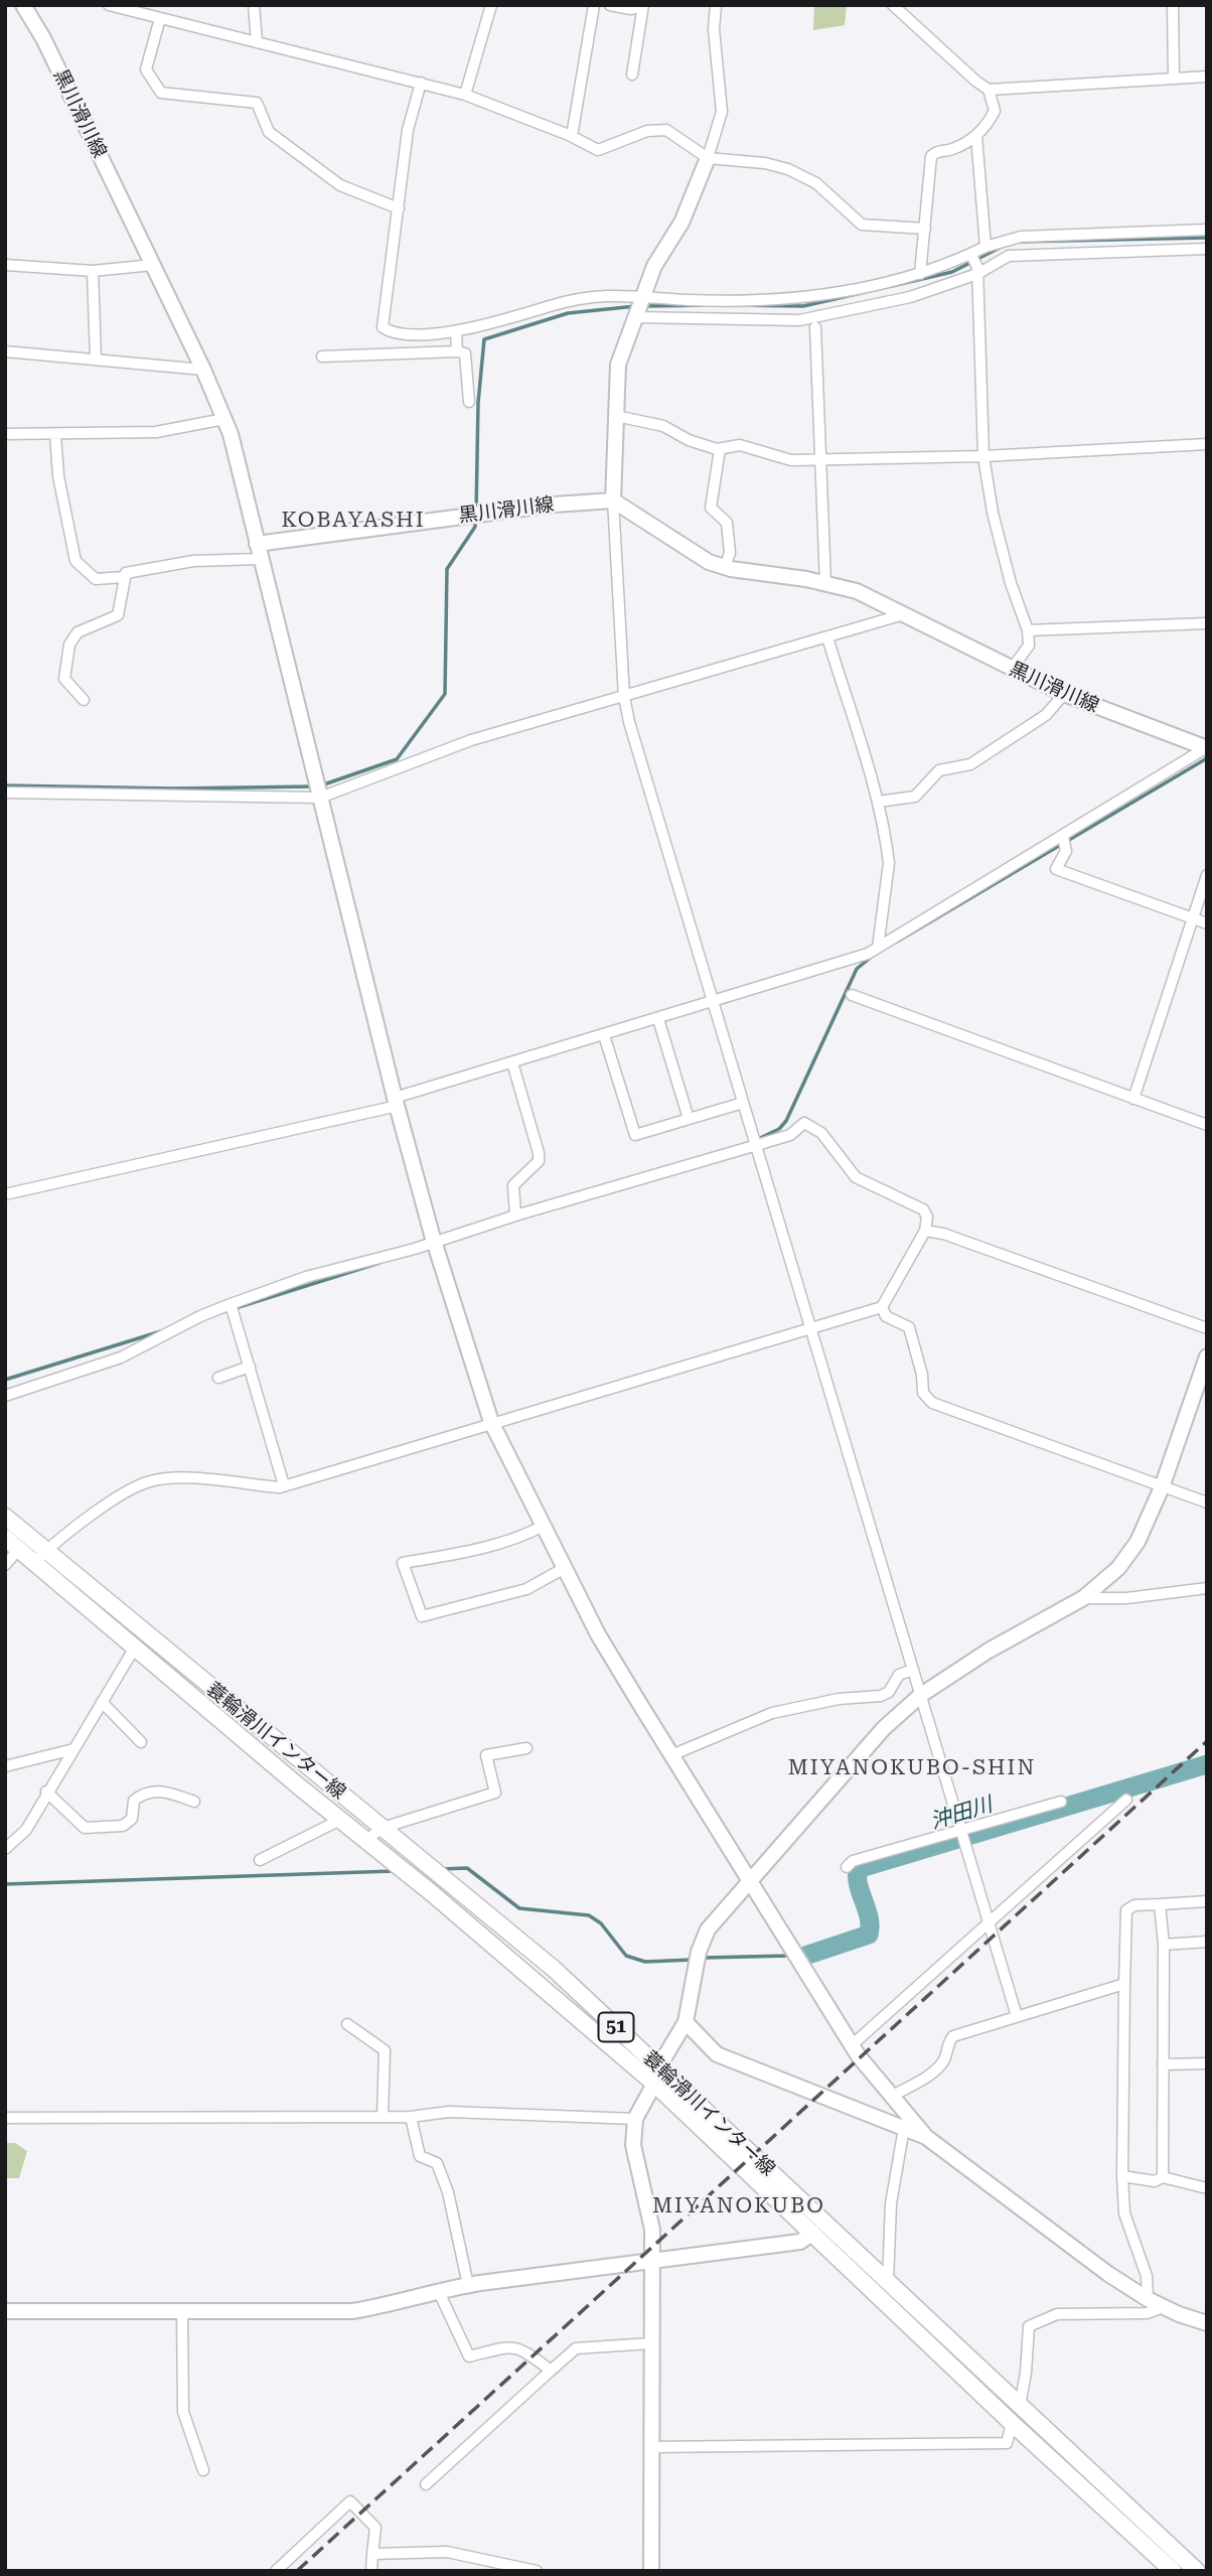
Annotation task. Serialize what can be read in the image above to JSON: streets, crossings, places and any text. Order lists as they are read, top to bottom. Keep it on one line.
{"streets":{"main road":["蓑輪滑川インター線","51"],"street":["黒川滑川線"]},"districts":["KOBAYASHI","MIYANOKUBO-SHIN","MIYANOKUBO"],"water":["沖田川"]}
